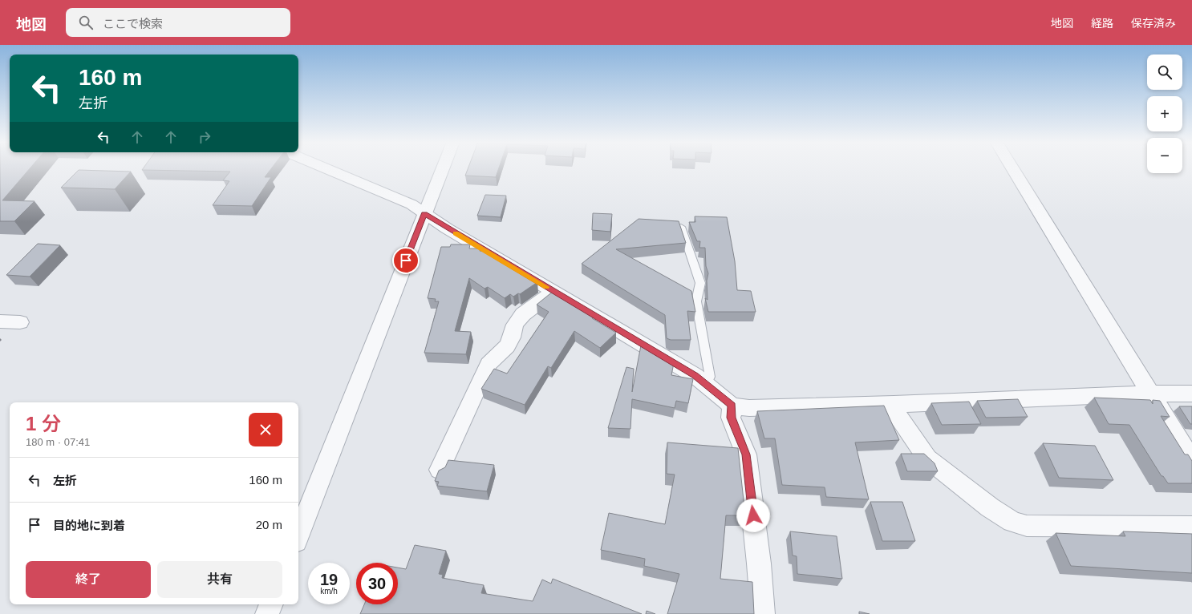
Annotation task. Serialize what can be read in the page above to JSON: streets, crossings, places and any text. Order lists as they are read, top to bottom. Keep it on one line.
{"page":{"header":"地図","search":"ここで検索","nav":["地図","経路","保存済み"],"map_buttons":["+","−"],"turn":["160 m","左折"],"heading":["1 分","180 m · 07:41"],"list":[{"name":"左折","value":"160 m"},{"name":"目的地に到着","value":"20 m"}],"buttons":["終了","共有"],"speed":"19 km/h","limit":"30"}}
